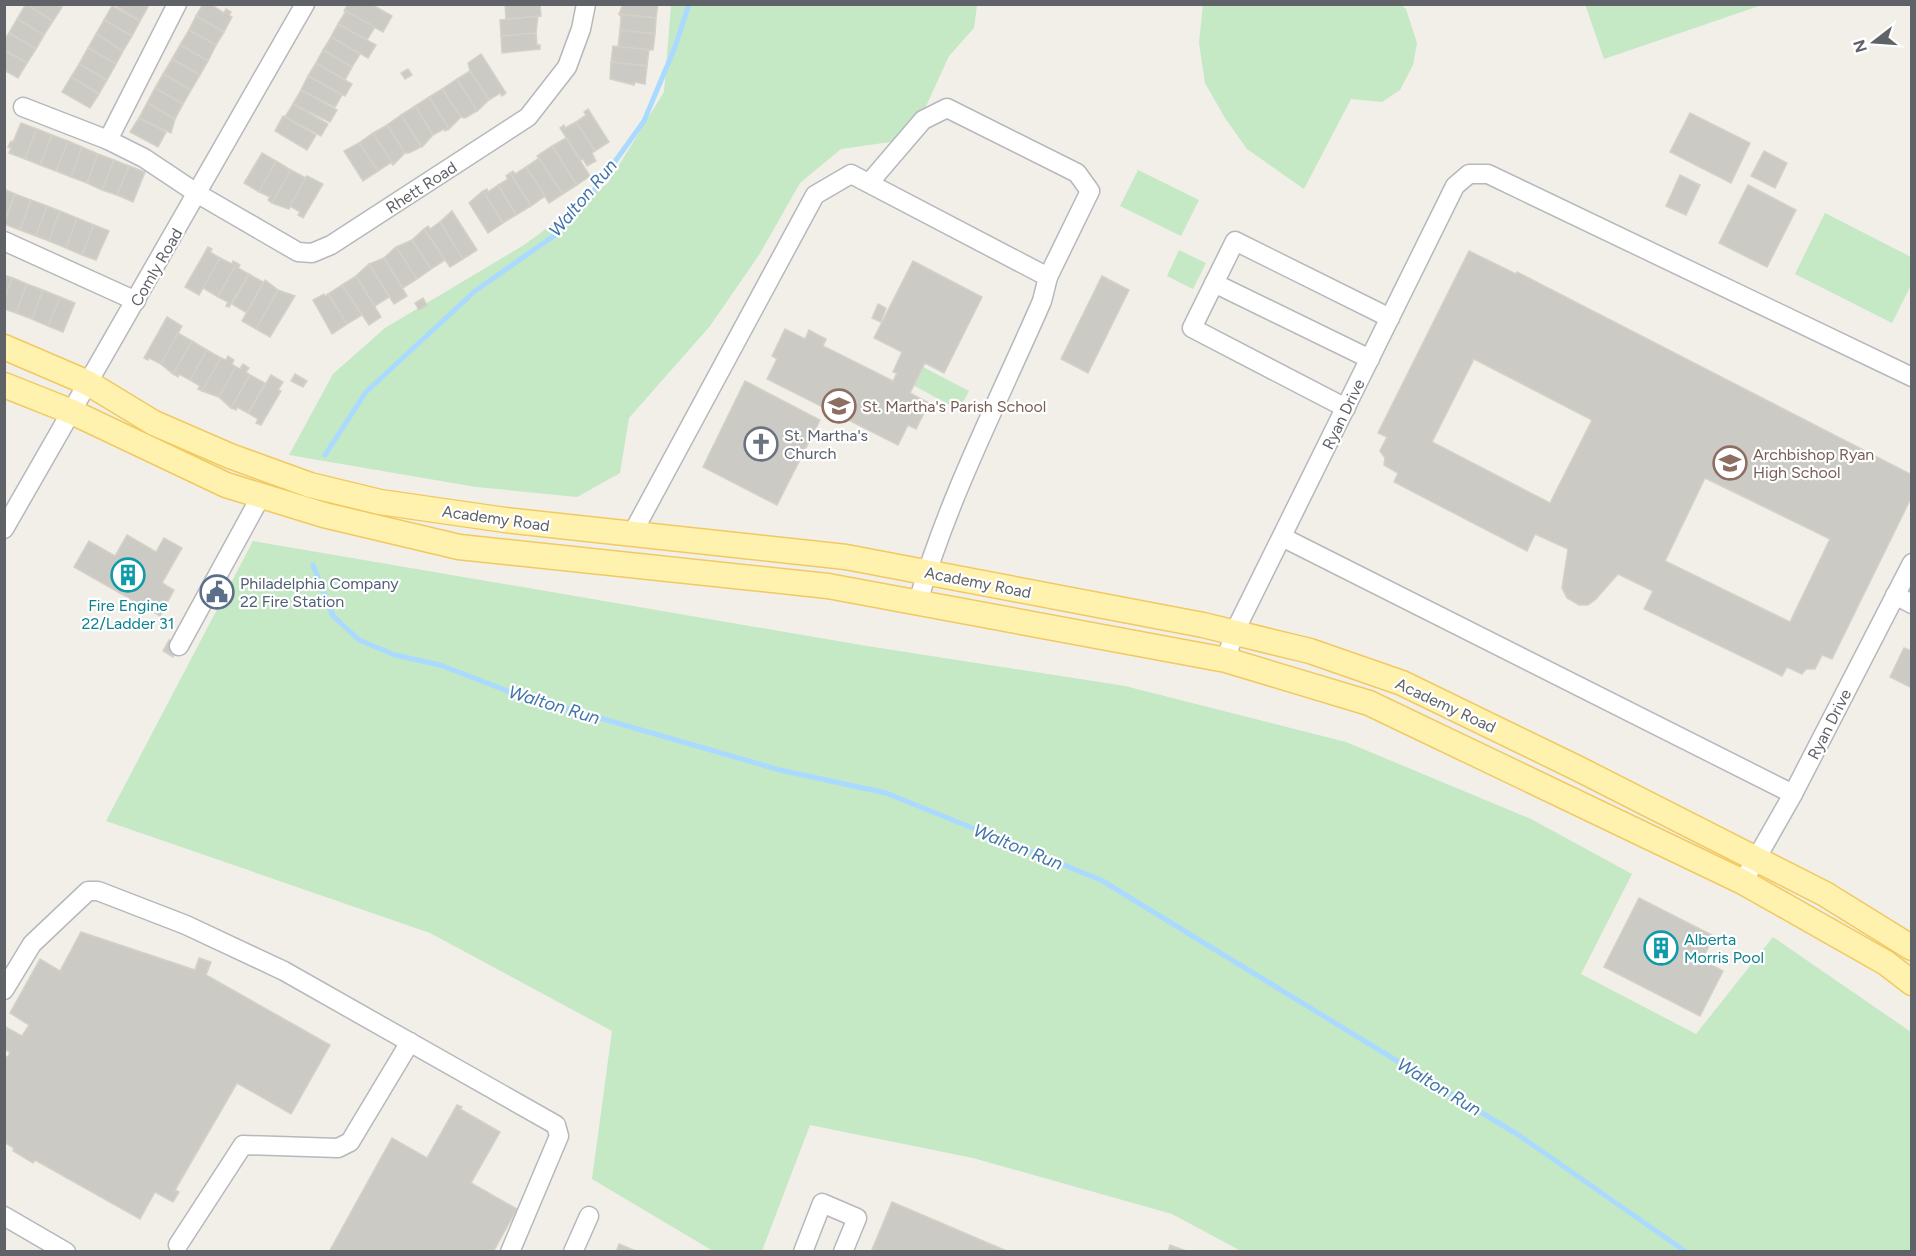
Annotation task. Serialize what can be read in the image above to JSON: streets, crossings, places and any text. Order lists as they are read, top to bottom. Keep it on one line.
{"streets":{"main road":["Academy Road"],"street":["Rhett Road","Comly Road","Ryan Drive"]},"crossings":[["Rhett Road","Comly Road"],["Comly Road","Academy Road"],["Ryan Drive","Academy Road"]],"water":["Walton Run"],"places":{"school or university":["St. Martha's Parish School","Archbishop Ryan High School"],"church":["St. Martha's Church"],"building":["Fire Engine 22/Ladder 31","Alberta Morris Pool"],"public building":["Philadelphia Company 22 Fire Station"]},"north":"left"}
